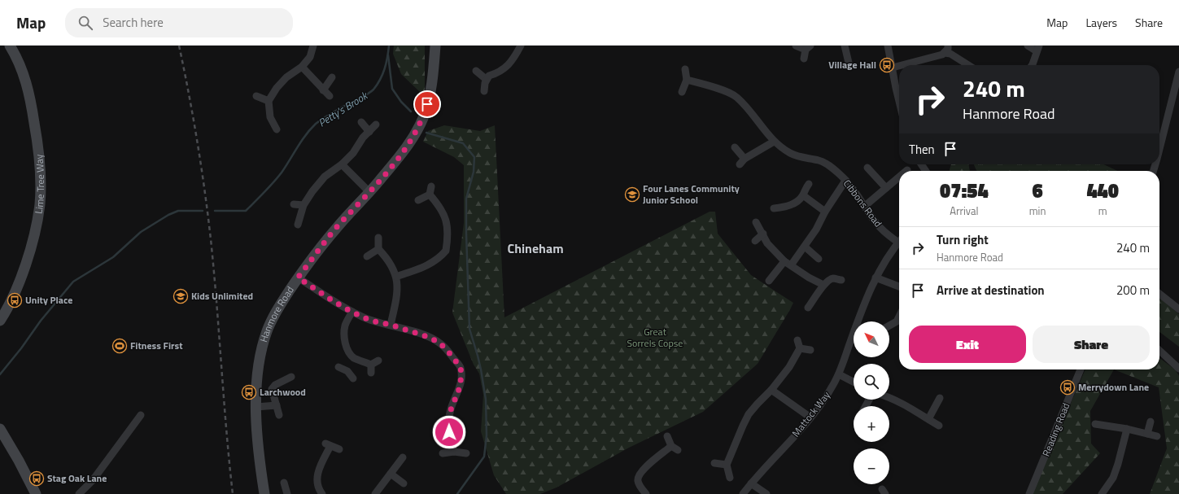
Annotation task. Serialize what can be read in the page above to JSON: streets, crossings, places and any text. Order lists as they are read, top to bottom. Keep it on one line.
{"streets":{"street":["Lime Tree Way","Cibbons Road","Hanmore Road","Mattock Way","Reading Road"]},"crossings":[["Cibbons Road","Mattock Way"]],"districts":["Chineham"],"water":["Petty's Brook"],"parks":["Great Sorrels Copse"],"places":{"bus stop":["Village Hall","Unity Place","Merrydown Lane","Larchwood","Stag Oak Lane"],"school or university":["Four Lanes Community Junior School","Kids Unlimited"],"sports":["Fitness First"]},"north":"top left","page":{"header":"Map","search":"Search here","nav":["Map","Layers","Share"],"turn":["240 m","Hanmore Road"],"then":"Then","eta":["07:54","Arrival","6","min","440","m"],"list":[{"name":"Turn right","note":"Hanmore Road","value":"240 m"},{"name":"Arrive at destination","value":"200 m"}],"buttons":["Exit","Share"],"map_buttons":["+","−"]}}
